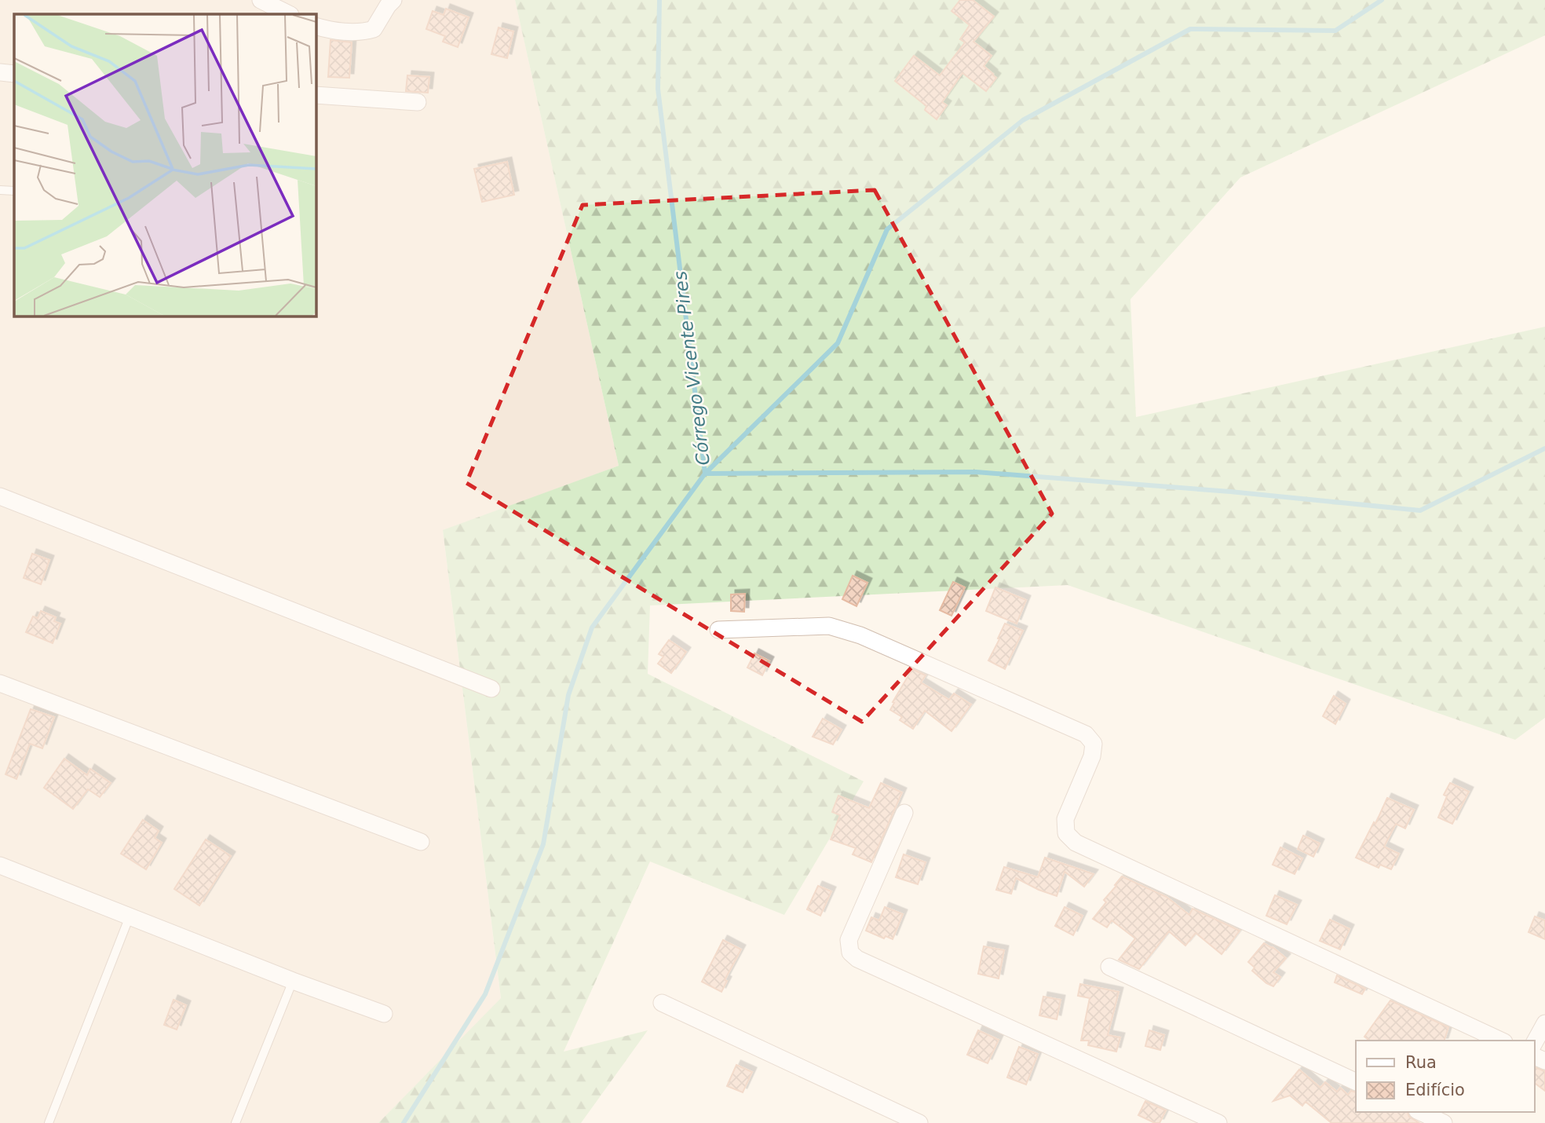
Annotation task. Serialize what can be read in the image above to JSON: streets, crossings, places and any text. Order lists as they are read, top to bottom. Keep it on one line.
{"water":["Córrego Vicente Pires"],"legend":["Rua","Edifício"]}
